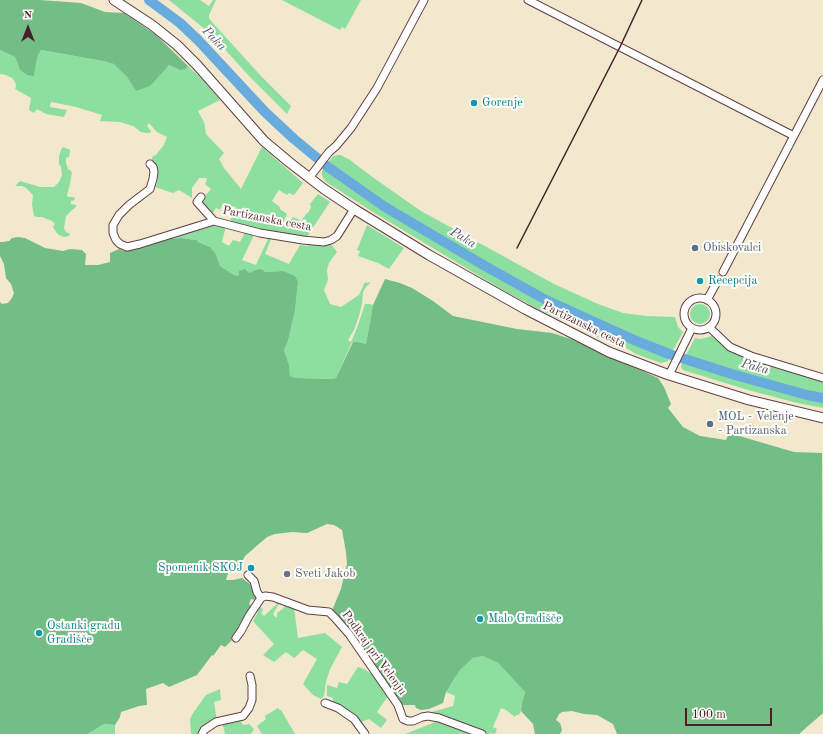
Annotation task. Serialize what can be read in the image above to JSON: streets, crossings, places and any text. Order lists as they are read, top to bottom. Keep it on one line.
{"streets":{"main road":["Partizanska cesta"],"street":["Podkraj pri Velenju"]},"water":["Paka"],"places":["Gorenje","Obiskovalci","Recepcija","MOL - Velenje - Partizanska","Spomenik SKOJ","Sveti Jakob","Malo Gradišče","Ostanki gradu Gradišče"],"scale_bar":"100 m","north":"top"}
